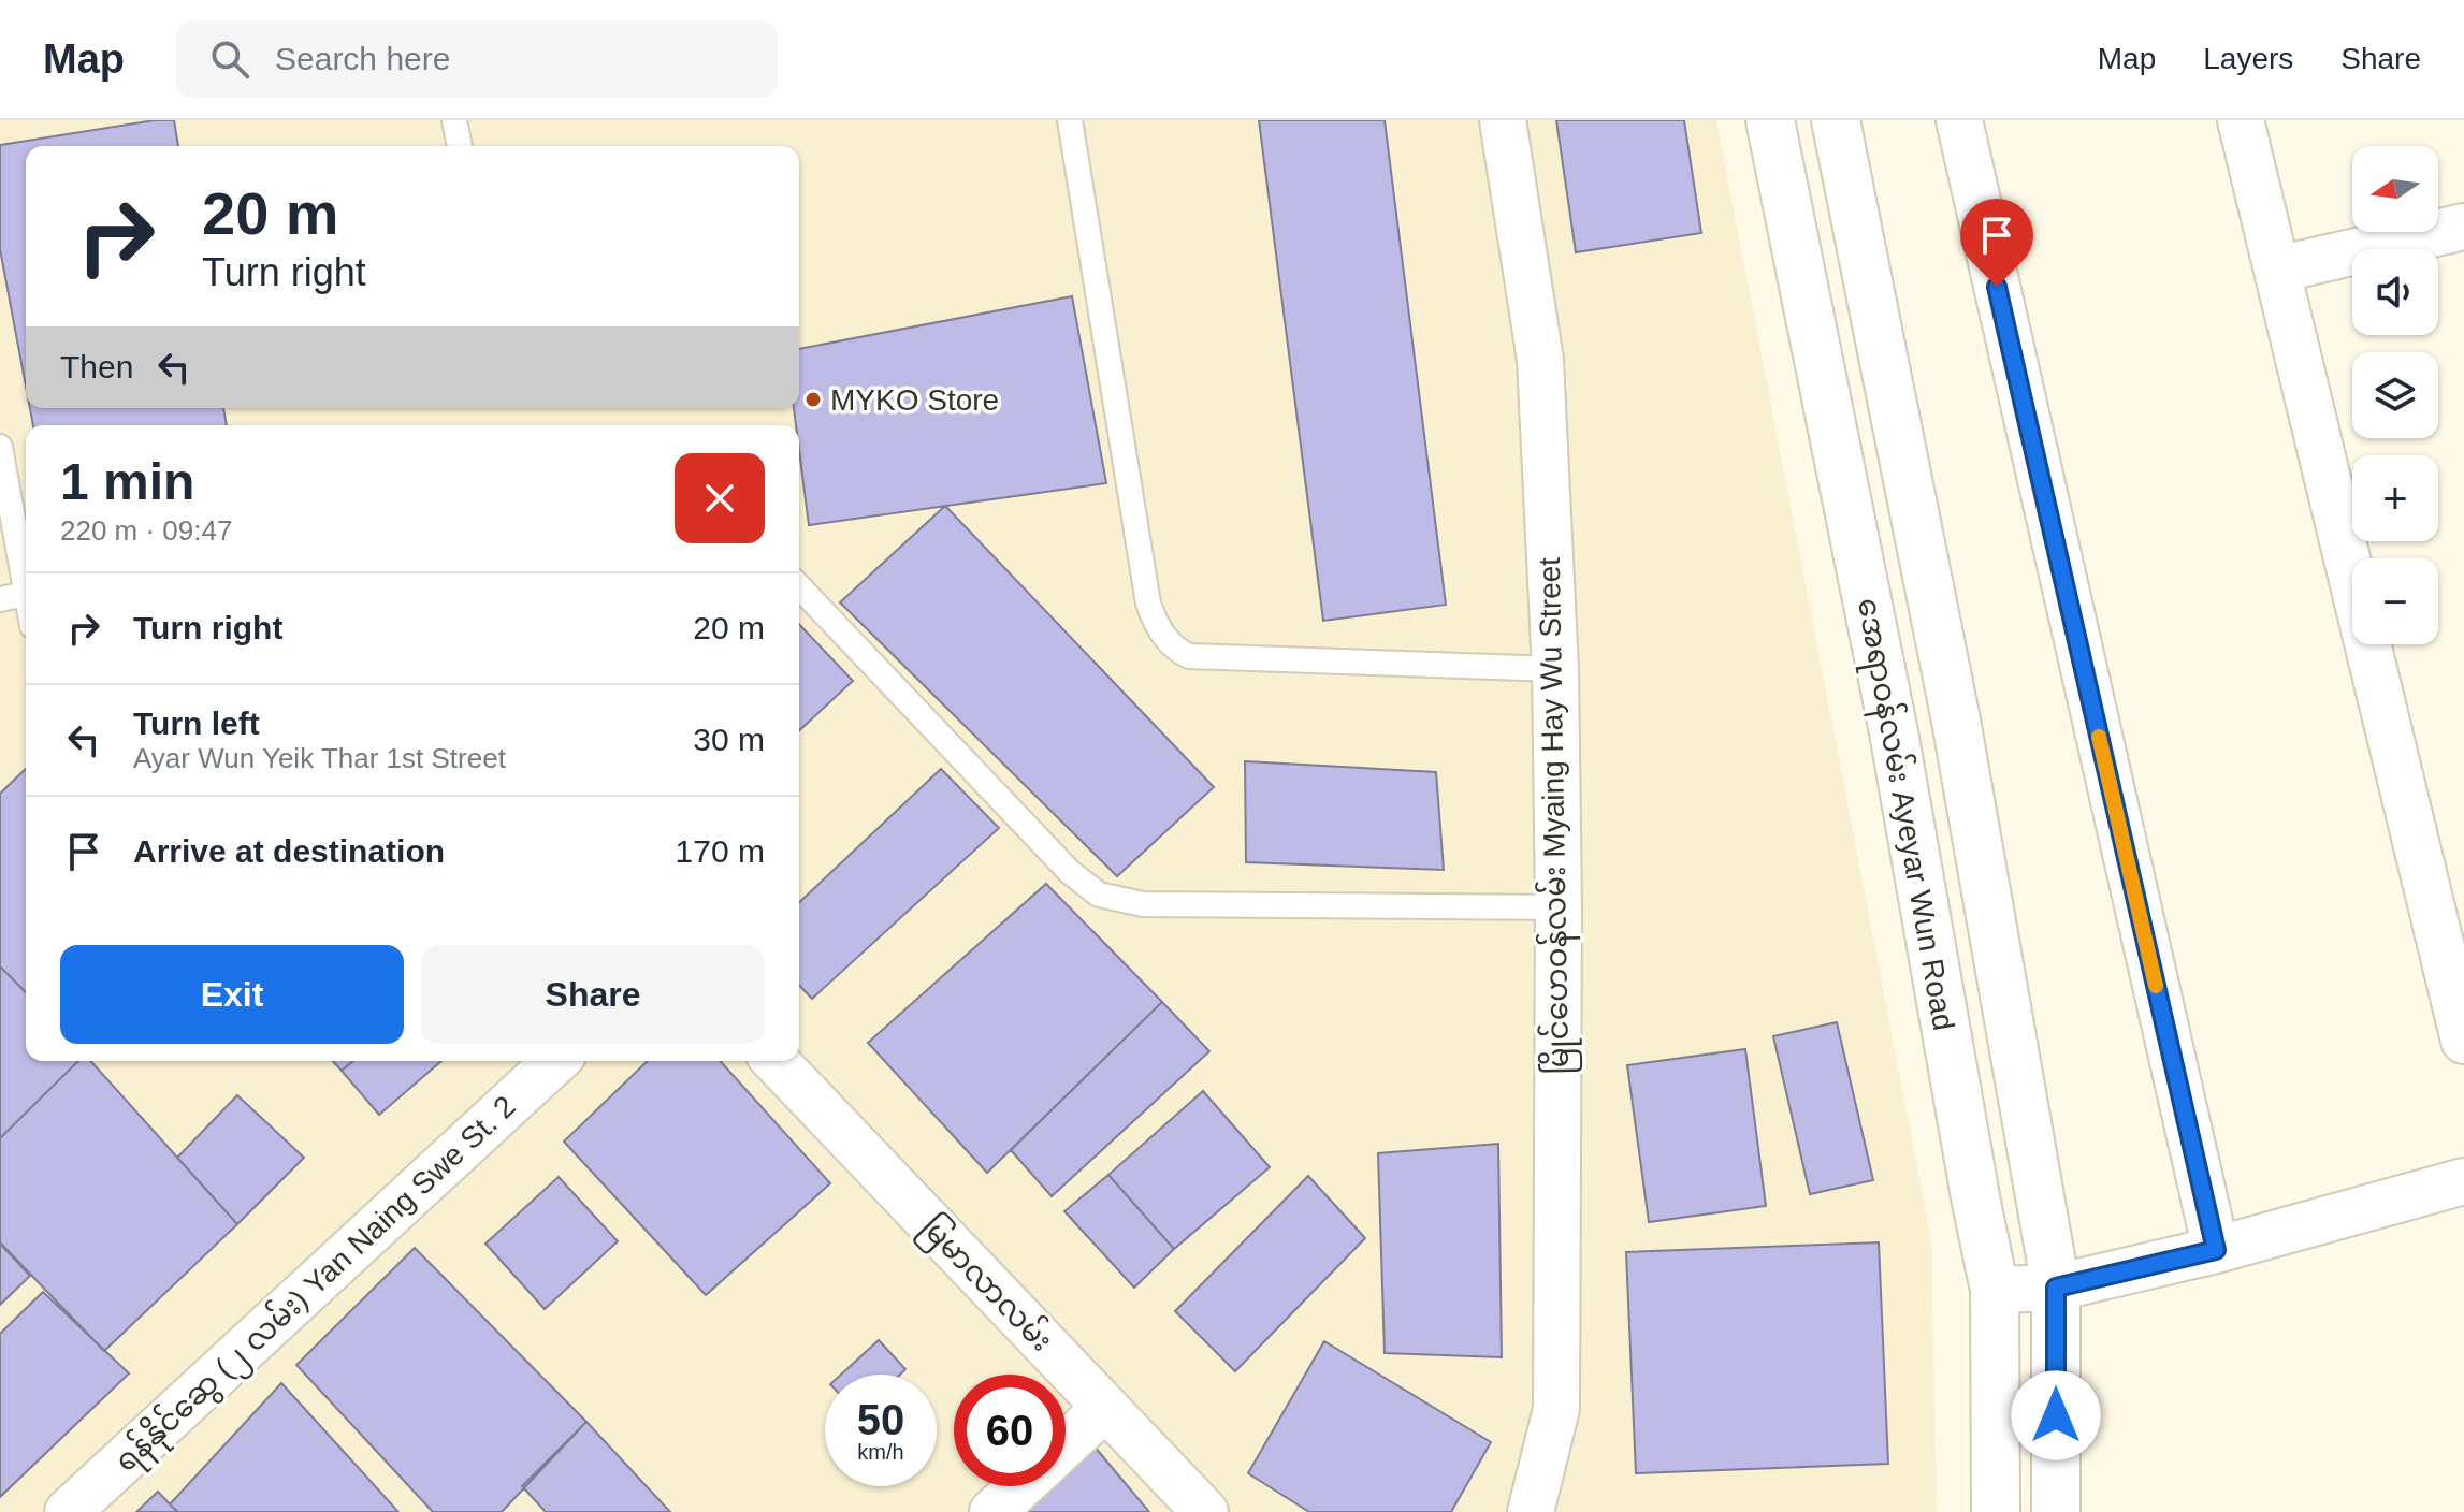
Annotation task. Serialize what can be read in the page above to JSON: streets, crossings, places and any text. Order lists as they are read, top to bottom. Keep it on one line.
{"streets":{"main road":["အေရာဝန်လမ်း Ayeyar Wun Road"],"street":["မြိုင်ဟေဝန်လမ်း Myaing Hay Wu Street","ရန်နိုင်ဆွေ (၂ လမ်း) Yan Naing Swe St. 2","မြမာလာလမ်း"]},"places":["MYKO Store"],"north":"left","page":{"header":"Map","search":"Search here","nav":["Map","Layers","Share"],"map_buttons":["+","−"],"turn":["20 m","Turn right"],"then":"Then","heading":["1 min","220 m · 09:47"],"list":[{"name":"Turn right","value":"20 m"},{"name":"Turn left","note":"Ayar Wun Yeik Thar 1st Street","value":"30 m"},{"name":"Arrive at destination","value":"170 m"}],"buttons":["Exit","Share"],"speed":"50 km/h","limit":"60"}}
